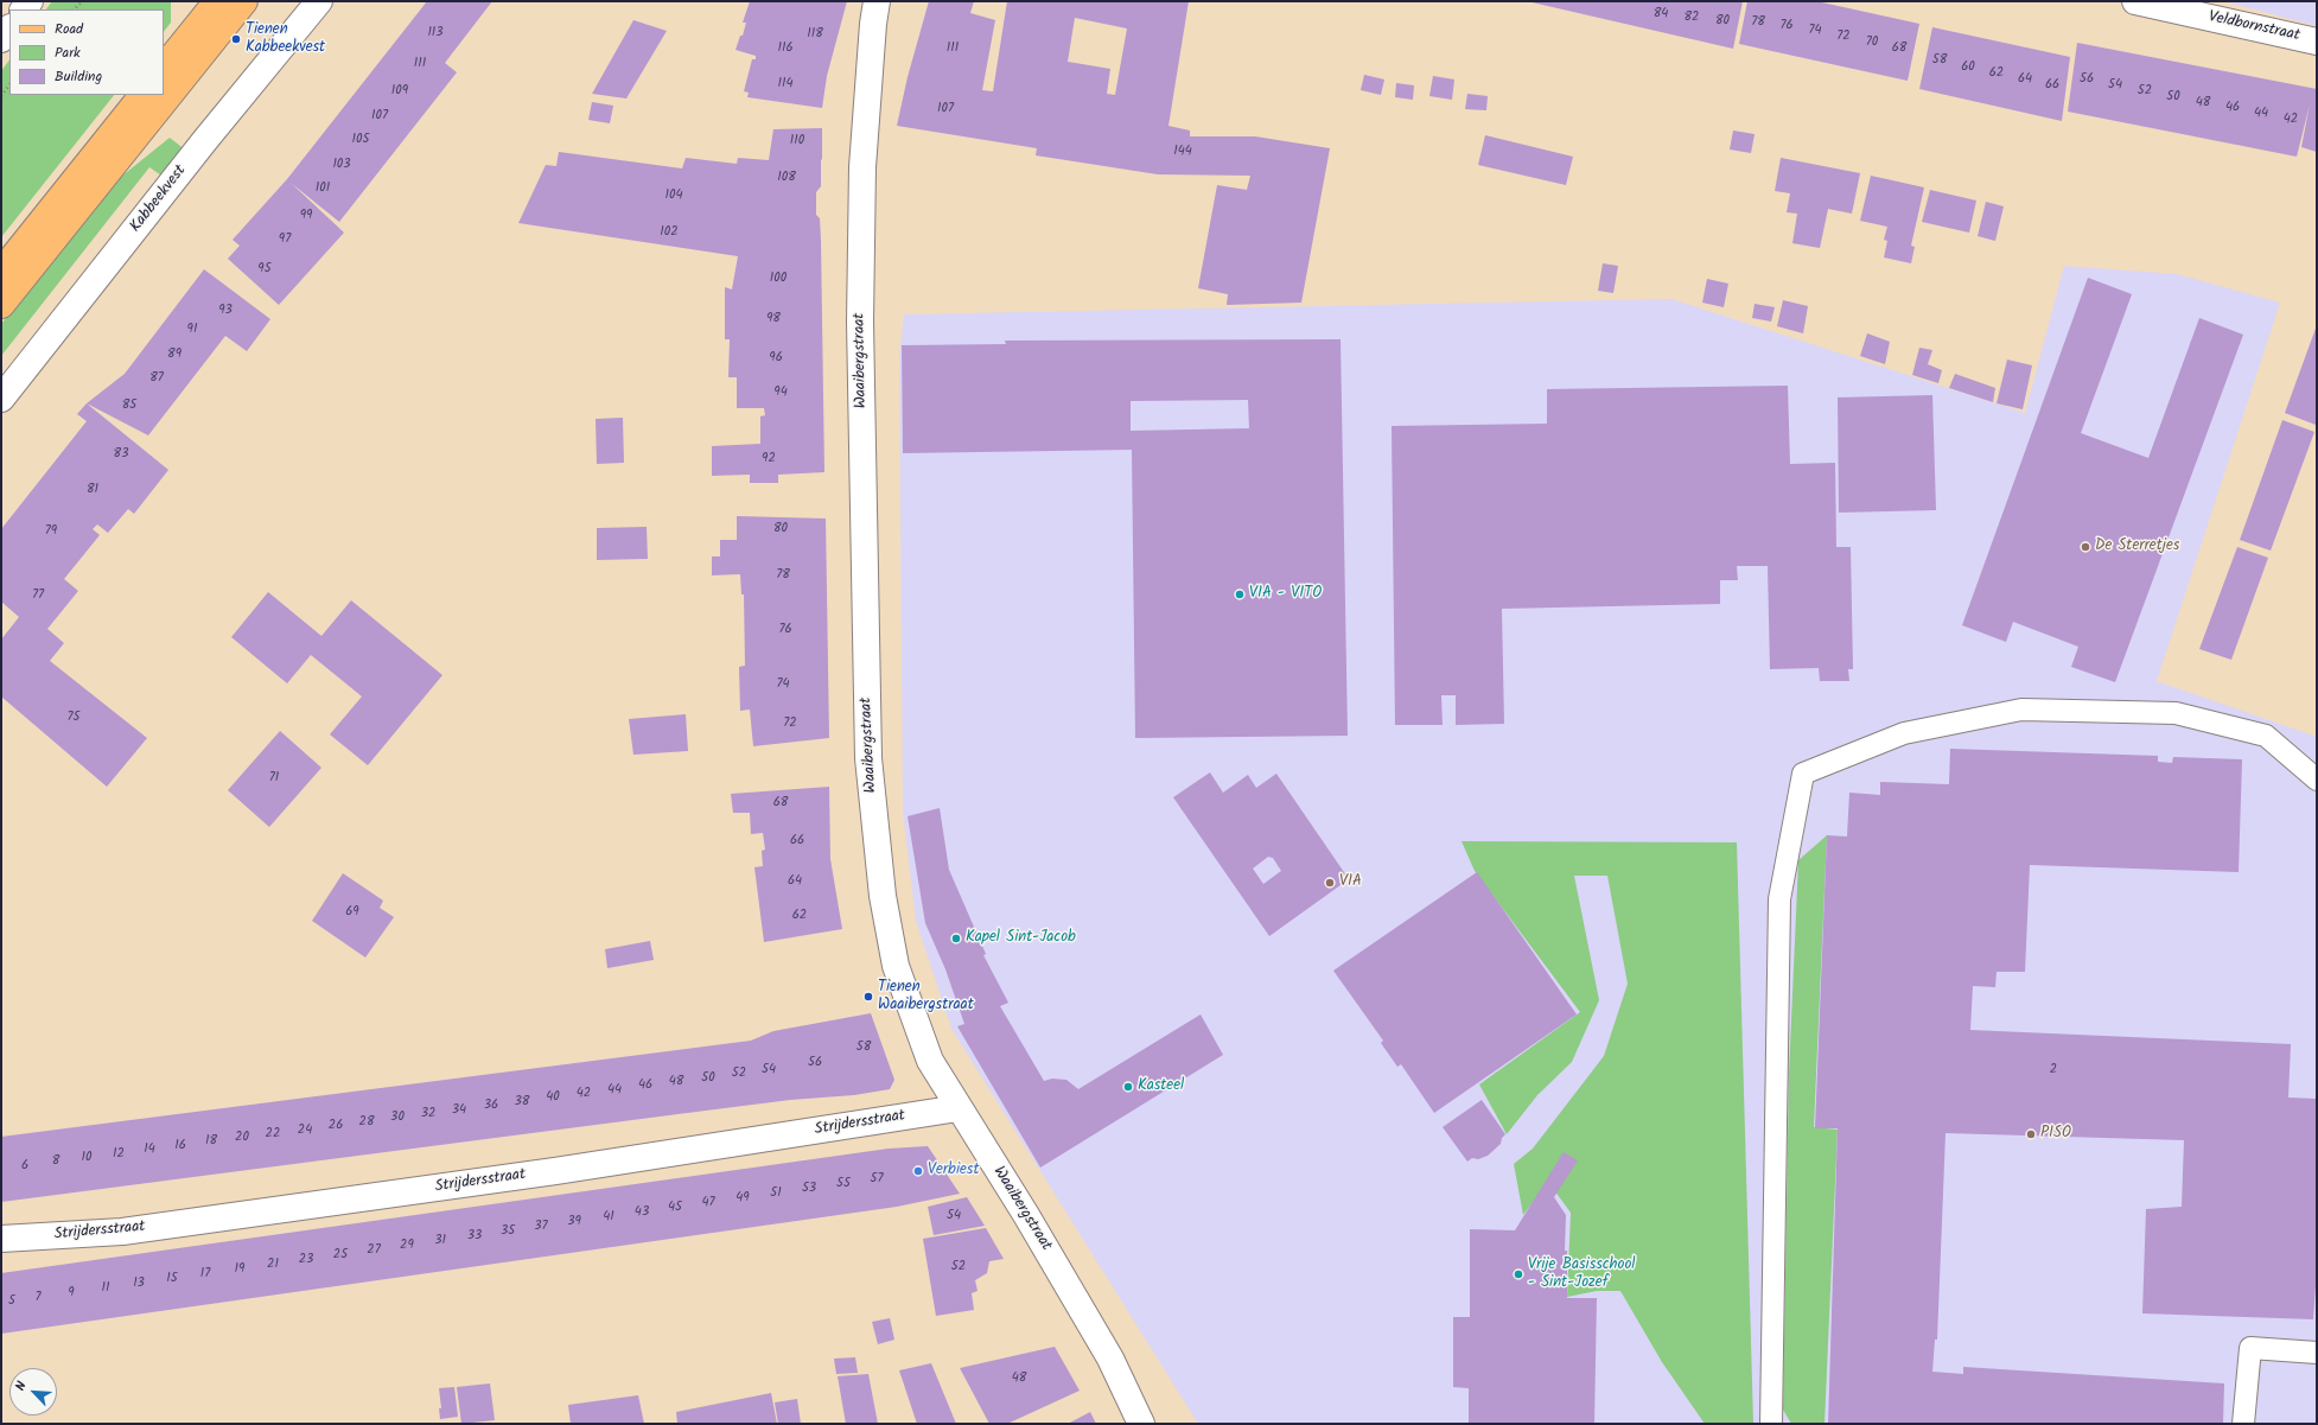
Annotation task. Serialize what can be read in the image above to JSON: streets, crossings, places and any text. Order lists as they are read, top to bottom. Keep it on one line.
{"streets":{"street":["Veldbornstraat","Kabbeekvest","Waaibergstraat","Strijdersstraat"]},"crossings":[["Waaibergstraat","Strijdersstraat"]],"places":["Tienen Kabbeekvest","De Sterretjes","VIA - VITO","VIA","Kapel Sint-Jacob","Tienen Waaibergstraat","Kasteel","PISO","Verbiest","Vrije Basisschool - Sint-Jozef"],"house_numbers":["84","82","80","78","76","74","113","118","72","70","116","111","68","58","111","60","62","64","56","114","66","54","109","52","50","48","46","107","44","107","42","105","110","144","103","108","101","104","99","102","97","95","100","93","98","91","89","96","87","94","85","83","92","81","80","79","78","77","76","74","75","72","71","68","66","64","69","62","58","56","54","2","52","50","48","46","44","42","40","38","36","34","32","30","28","26","24","22","20","18","16","14","12","10","8","6","57","55","53","51","49","47","45","43","54","41","39","37","35","33","31","29","27","25","23","21","52","19","17","15","13","11","9","7","5","48"],"legend":["Road","Park","Building"],"north":"top left"}
